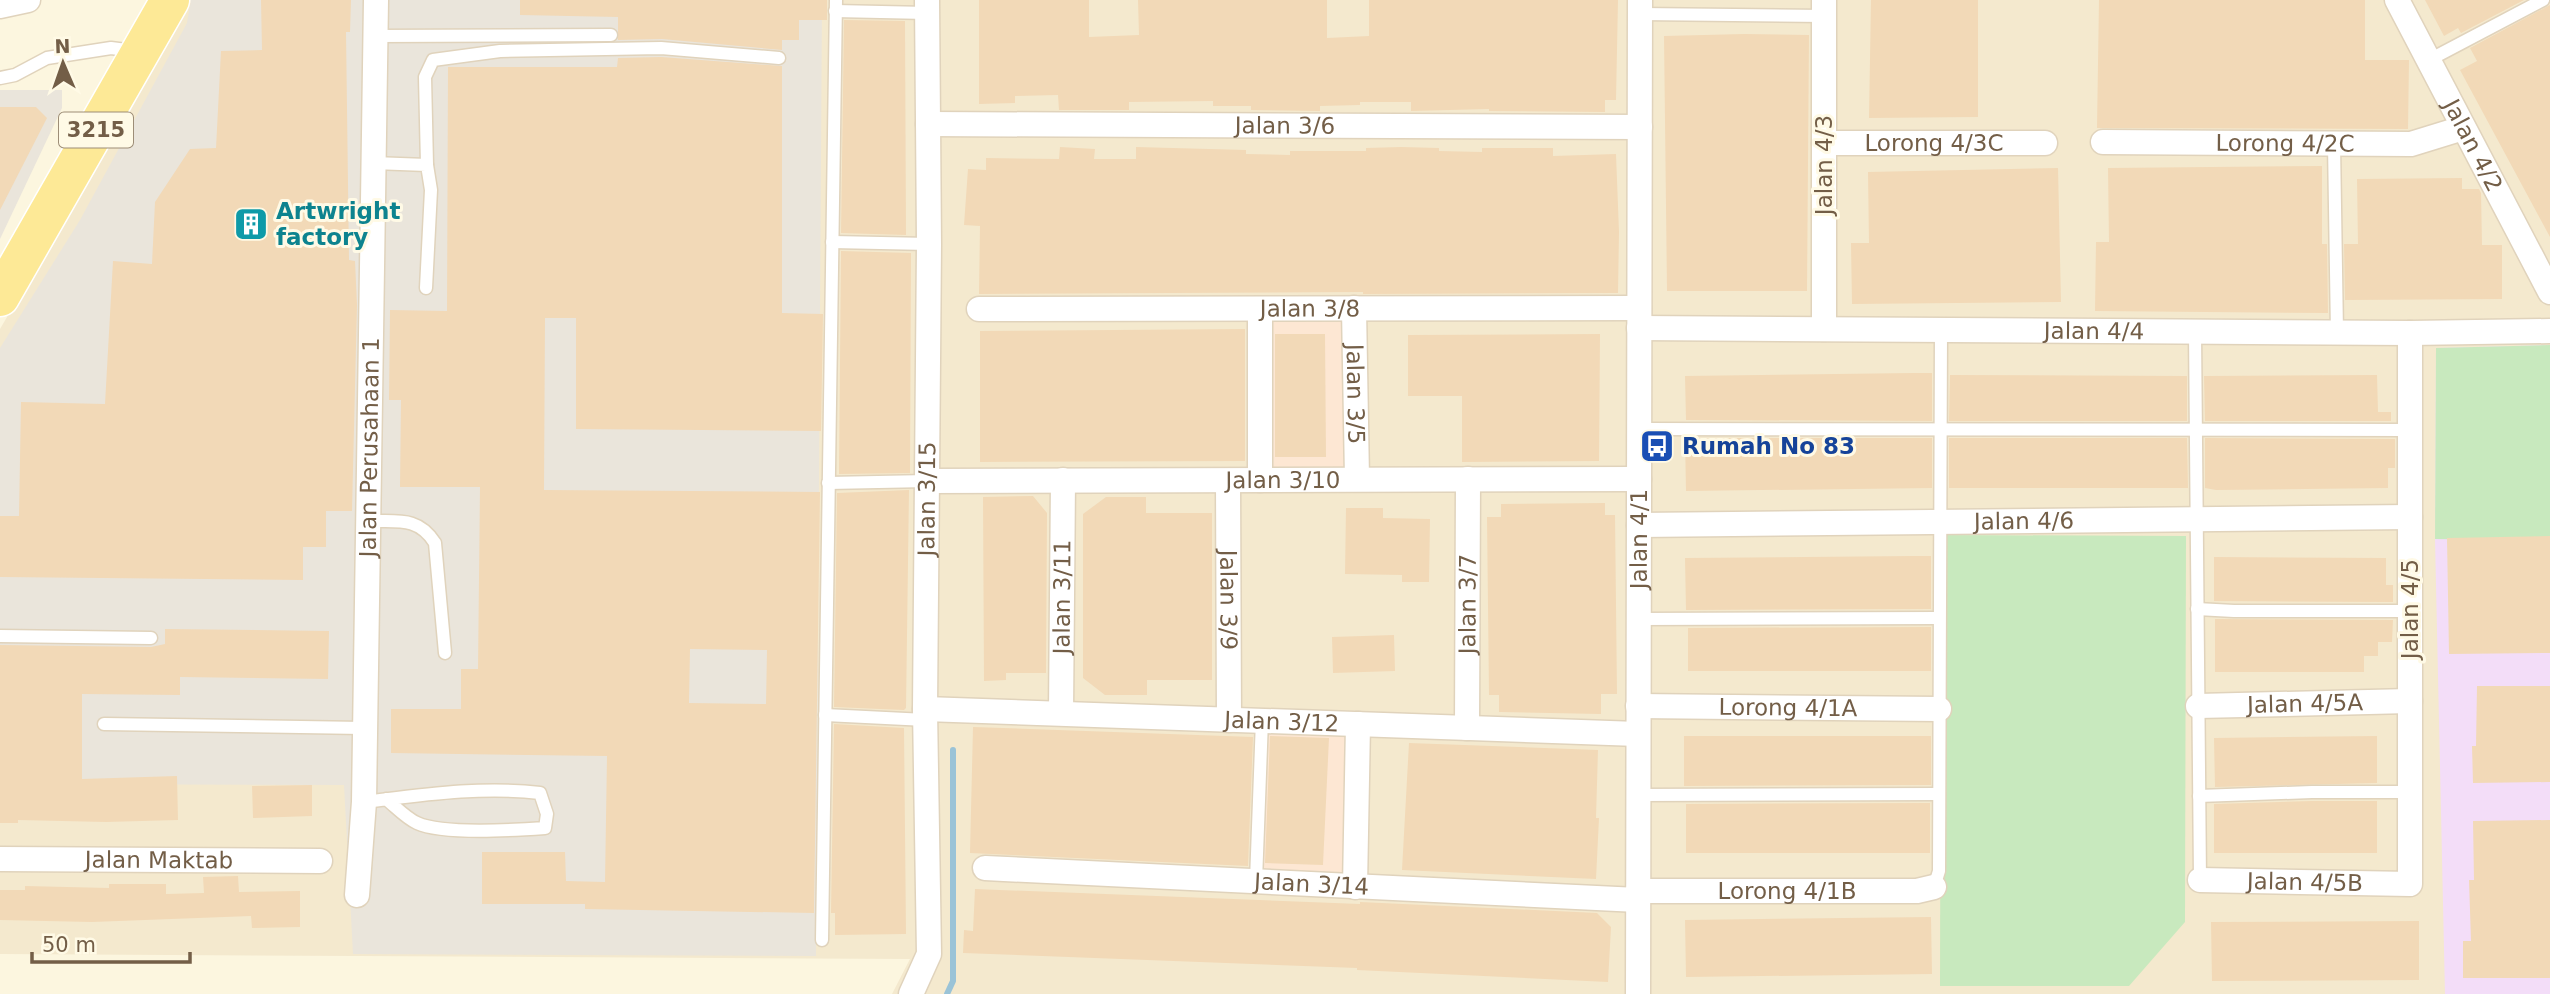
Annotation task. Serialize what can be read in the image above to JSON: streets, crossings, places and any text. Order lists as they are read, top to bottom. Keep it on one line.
{"streets":{"main road":["3215"],"street":["Jalan 3/6","Lorong 4/3C","Lorong 4/2C","Jalan 4/2","Jalan 4/3","Jalan 3/8","Jalan 4/4","Jalan 3/5","Jalan Perusahaan 1","Jalan 3/10","Jalan 3/15","Jalan 4/6","Jalan 4/1","Jalan 3/11","Jalan 3/9","Jalan 3/7","Jalan 4/5","Jalan 4/5A","Lorong 4/1A","Jalan 3/12","Jalan Maktab","Jalan 4/5B","Jalan 3/14","Lorong 4/1B"]},"crossings":[["Jalan 3/6","Jalan 3/15"],["Jalan 3/6","Jalan 4/1"],["Lorong 4/3C","Jalan 4/3"],["Lorong 4/2C","Jalan 4/2"],["Jalan 4/3","Jalan 4/4"],["Jalan 3/8","Jalan 4/4"],["Jalan 3/8","Jalan 3/5"],["Jalan 3/8","Jalan 4/1"],["Jalan 4/4","Jalan 4/1"],["Jalan 4/4","Jalan 4/5"],["Jalan 3/5","Jalan 3/10"],["Jalan 3/10","Jalan 3/15"],["Jalan 3/10","Jalan 4/1"],["Jalan 3/10","Jalan 3/11"],["Jalan 3/10","Jalan 3/9"],["Jalan 3/10","Jalan 3/7"],["Jalan 3/15","Jalan 3/12"],["Jalan 4/6","Jalan 4/1"],["Jalan 4/6","Jalan 4/5"],["Jalan 4/1","Lorong 4/1A"],["Jalan 4/1","Jalan 3/12"],["Jalan 4/1","Jalan 3/14"],["Jalan 4/1","Lorong 4/1B"],["Jalan 3/11","Jalan 3/12"],["Jalan 3/9","Jalan 3/12"],["Jalan 3/7","Jalan 3/12"],["Jalan 4/5","Jalan 4/5A"],["Jalan 4/5","Jalan 4/5B"],["Jalan 3/14","Lorong 4/1B"]],"places":{"building":["Artwright factory"],"bus stop":["Rumah No 83"]},"scale_bar":"50 m","north":"top"}
